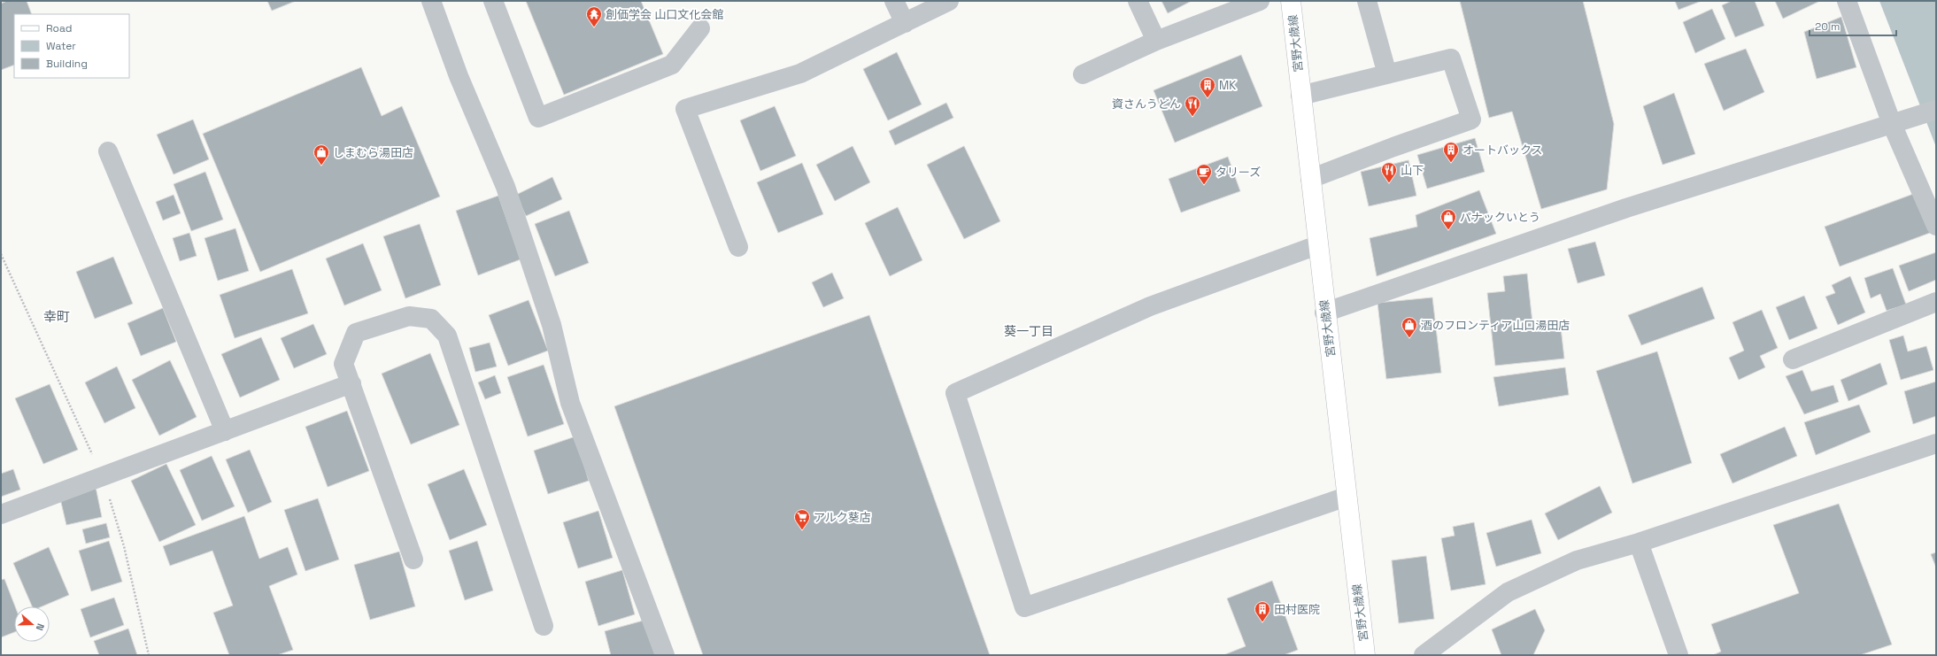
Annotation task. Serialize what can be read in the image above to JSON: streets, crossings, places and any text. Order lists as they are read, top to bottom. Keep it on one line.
{"streets":{"main road":["宮野大歳線"]},"districts":["幸町","葵一丁目"],"places":{"temple":["創価学会 山口文化会館"],"building":["MK","オートバックス","田村医院"],"restaurant":["資さんうどん","山下"],"shop":["しまむら湯田店","パナックいとう","酒のフロンティア山口湯田店"],"cafe":["タリーズ"],"supermarket":["アルク葵店"]},"legend":["Road","Water","Building"],"scale_bar":"20 m","north":"right"}
